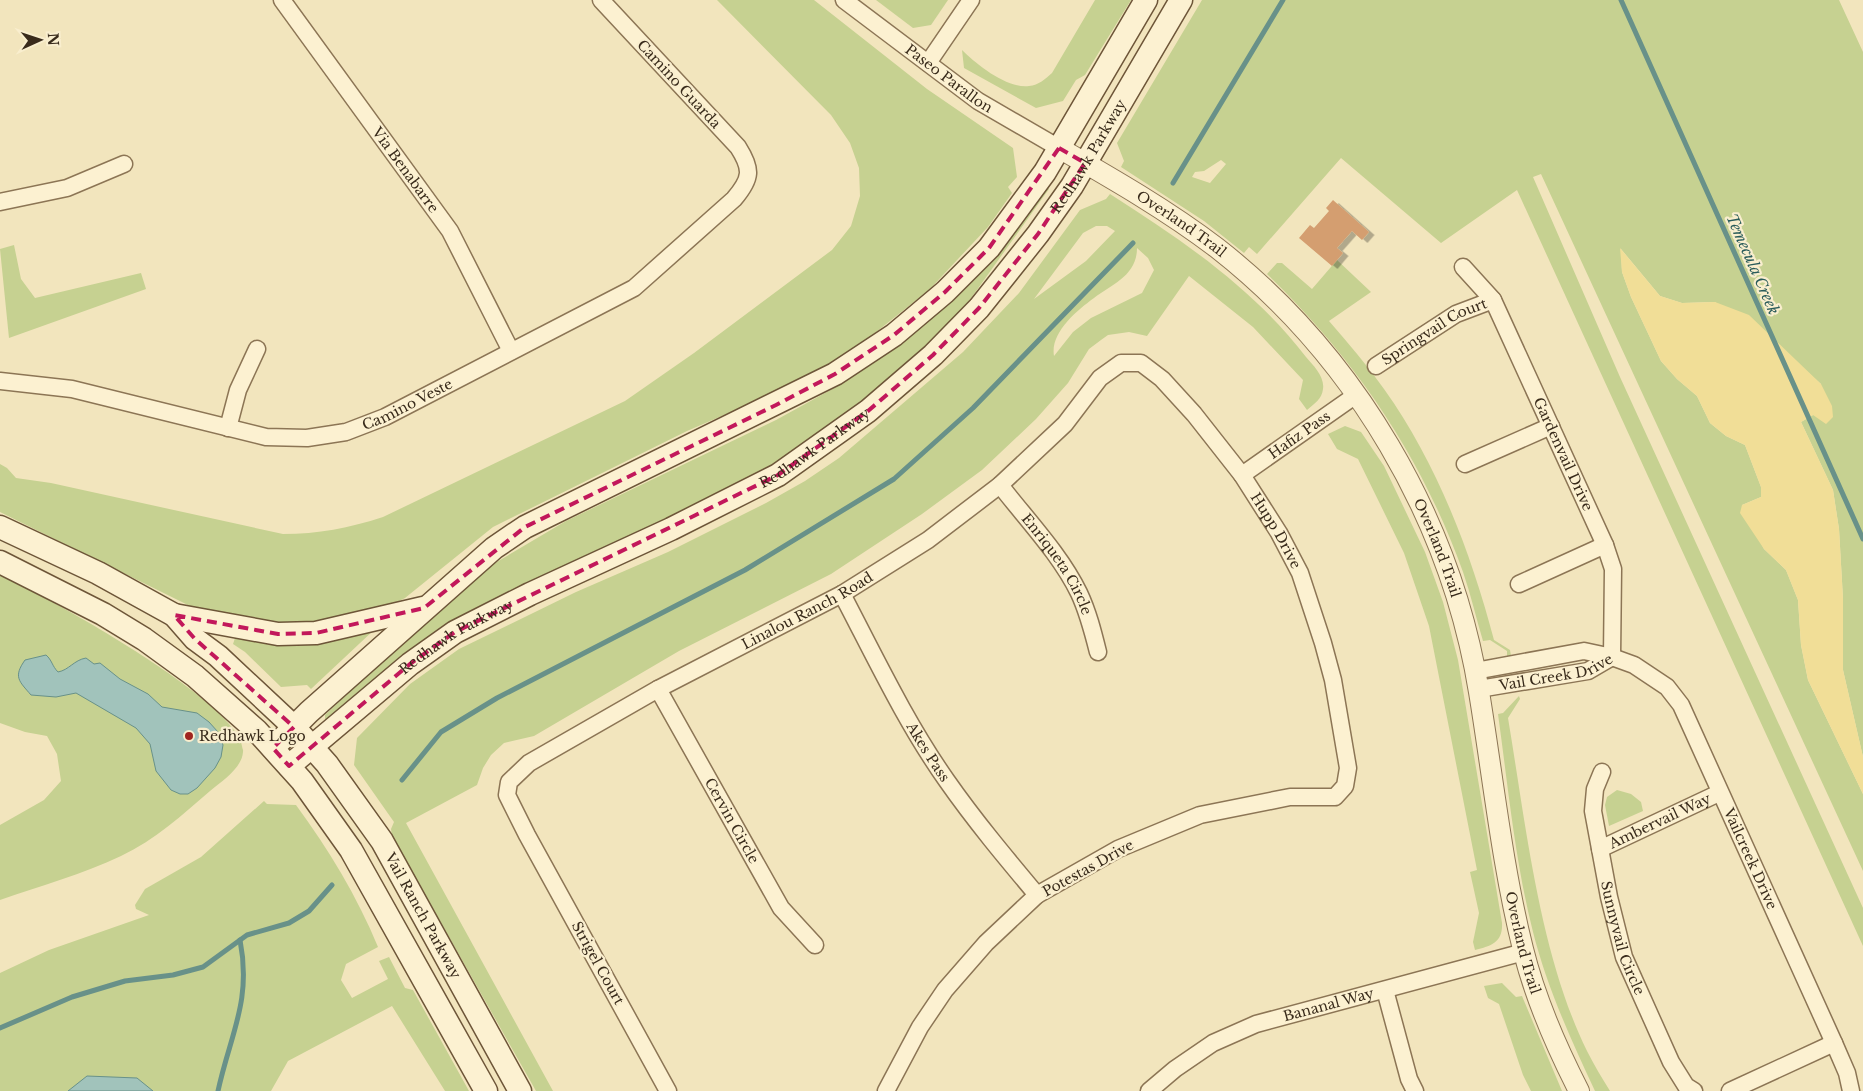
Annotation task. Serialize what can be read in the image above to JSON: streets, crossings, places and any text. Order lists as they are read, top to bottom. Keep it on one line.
{"streets":{"main road":["Redhawk Parkway","Vail Ranch Parkway"],"street":["Paseo Parallon","Camino Guarda","Via Benabarre","Overland Trail","Springvail Court","Camino Veste","Hafiz Pass","Gardenvail Drive","Hupp Drive","Enriqueta Circle","Linalou Ranch Road","Vail Creek Drive","Akes Pass","Cervin Circle","Ambervail Way","Vailcreek Drive","Potestas Drive","Sunnyvail Circle","Strigel Court","Bananal Way"]},"crossings":[["Paseo Parallon","Redhawk Parkway"],["Paseo Parallon","Overland Trail"],["Camino Guarda","Camino Veste"],["Redhawk Parkway","Overland Trail"],["Redhawk Parkway","Vail Ranch Parkway"],["Via Benabarre","Camino Veste"],["Overland Trail","Hafiz Pass"],["Overland Trail","Vail Creek Drive"],["Overland Trail","Bananal Way"],["Springvail Court","Gardenvail Drive"],["Hafiz Pass","Hupp Drive"],["Gardenvail Drive","Vail Creek Drive"],["Gardenvail Drive","Vailcreek Drive"],["Hupp Drive","Linalou Ranch Road"],["Hupp Drive","Potestas Drive"],["Enriqueta Circle","Linalou Ranch Road"],["Linalou Ranch Road","Akes Pass"],["Linalou Ranch Road","Cervin Circle"],["Linalou Ranch Road","Strigel Court"],["Vail Creek Drive","Vailcreek Drive"],["Akes Pass","Potestas Drive"],["Ambervail Way","Vailcreek Drive"],["Ambervail Way","Sunnyvail Circle"]],"water":["Temecula Creek"],"places":["Redhawk Logo"],"north":"right"}
